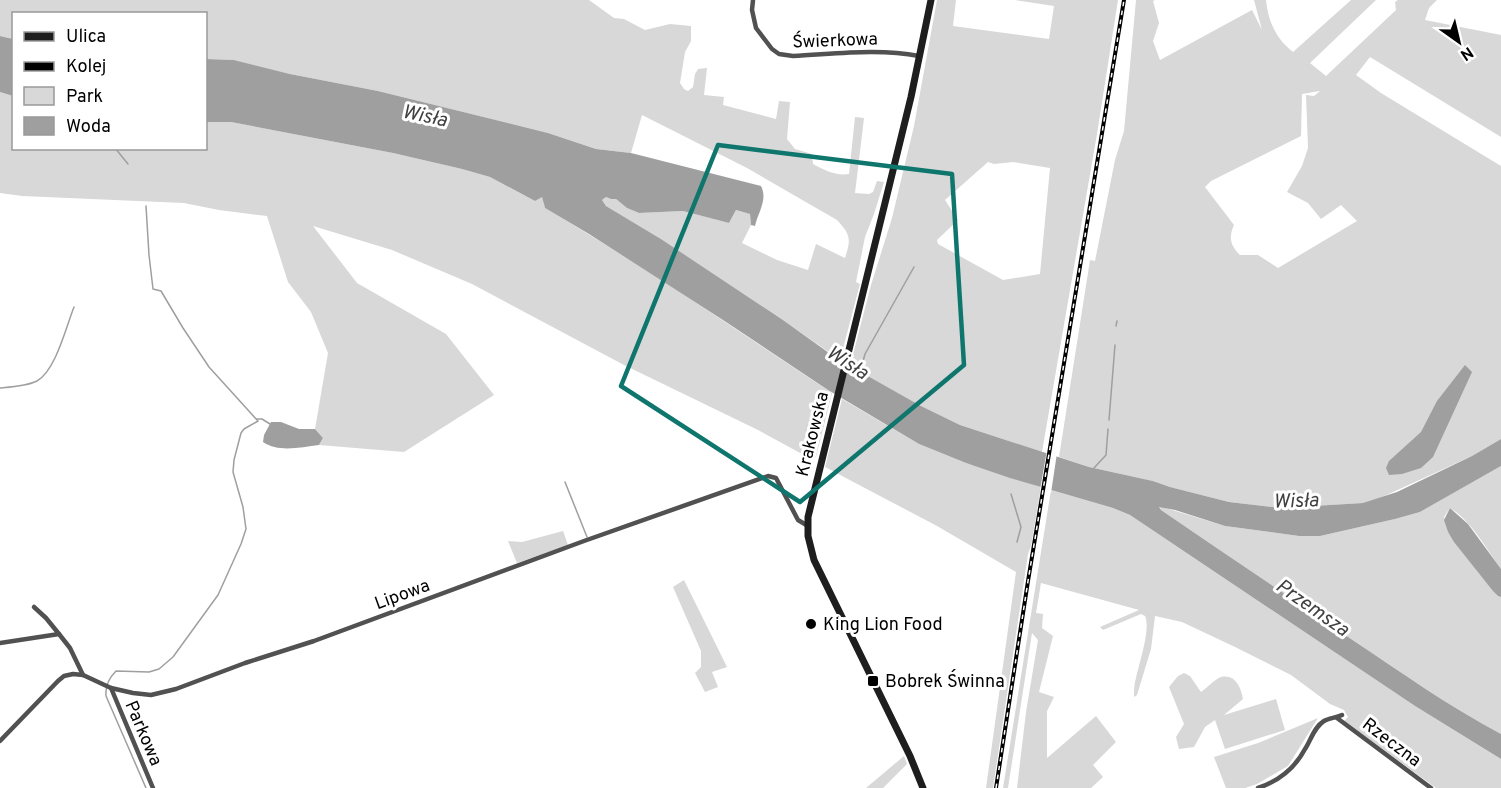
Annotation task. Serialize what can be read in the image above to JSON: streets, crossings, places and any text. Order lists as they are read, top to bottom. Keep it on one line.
{"streets":{"street":["Świerkowa","Krakowska","Lipowa","Parkowa","Rzeczna"]},"crossings":[["Świerkowa","Krakowska"],["Krakowska","Lipowa"],["Lipowa","Parkowa"]],"water":["Wisła","Przemsza"],"places":{"other":["King Lion Food"],"transit":["Bobrek Świnna"]},"legend":["Ulica","Kolej","Park","Woda"],"north":"bottom right"}
